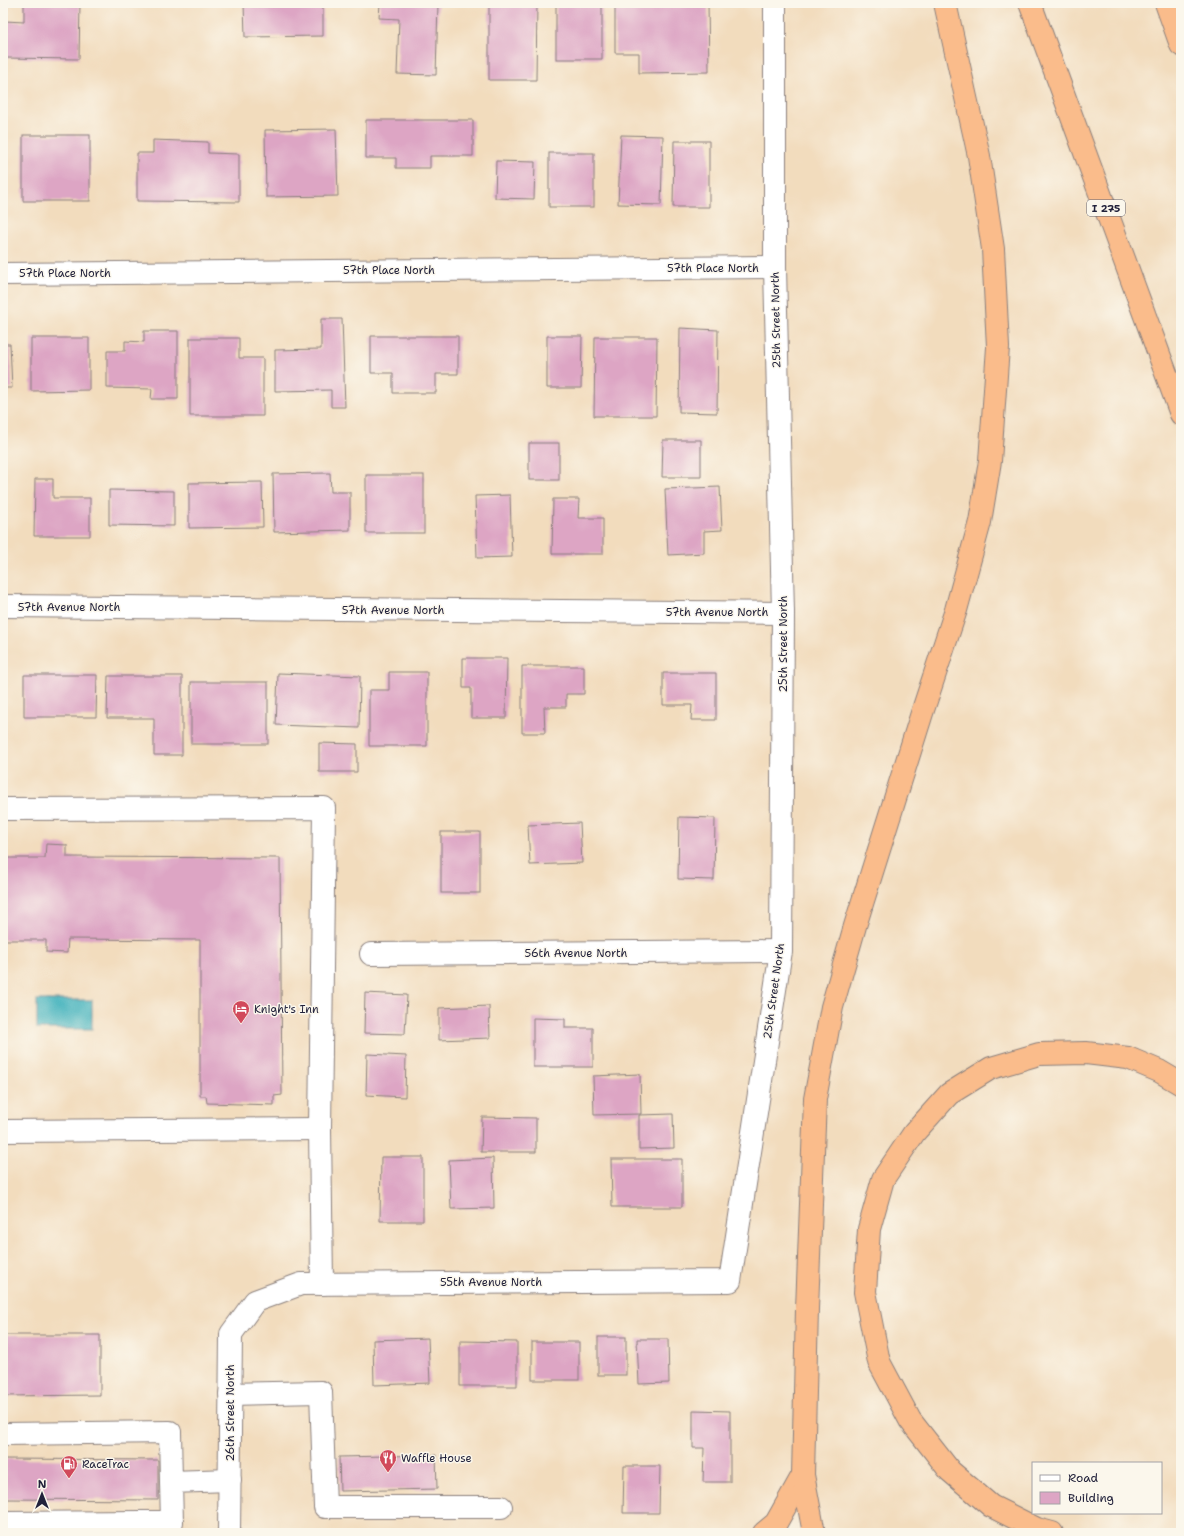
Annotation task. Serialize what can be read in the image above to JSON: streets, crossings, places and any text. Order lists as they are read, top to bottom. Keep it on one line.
{"streets":{"highway":["I 275"],"street":["57th Place North","25th Street North","57th Avenue North","56th Avenue North","55th Avenue North","26th Street North"]},"crossings":[["57th Place North","25th Street North"],["25th Street North","57th Avenue North"],["25th Street North","56th Avenue North"],["25th Street North","55th Avenue North"],["55th Avenue North","26th Street North"]],"places":{"hotel":["Knight's Inn"],"restaurant":["Waffle House"],"fuel station":["RaceTrac"]},"legend":["Road","Building"],"north":"top"}
